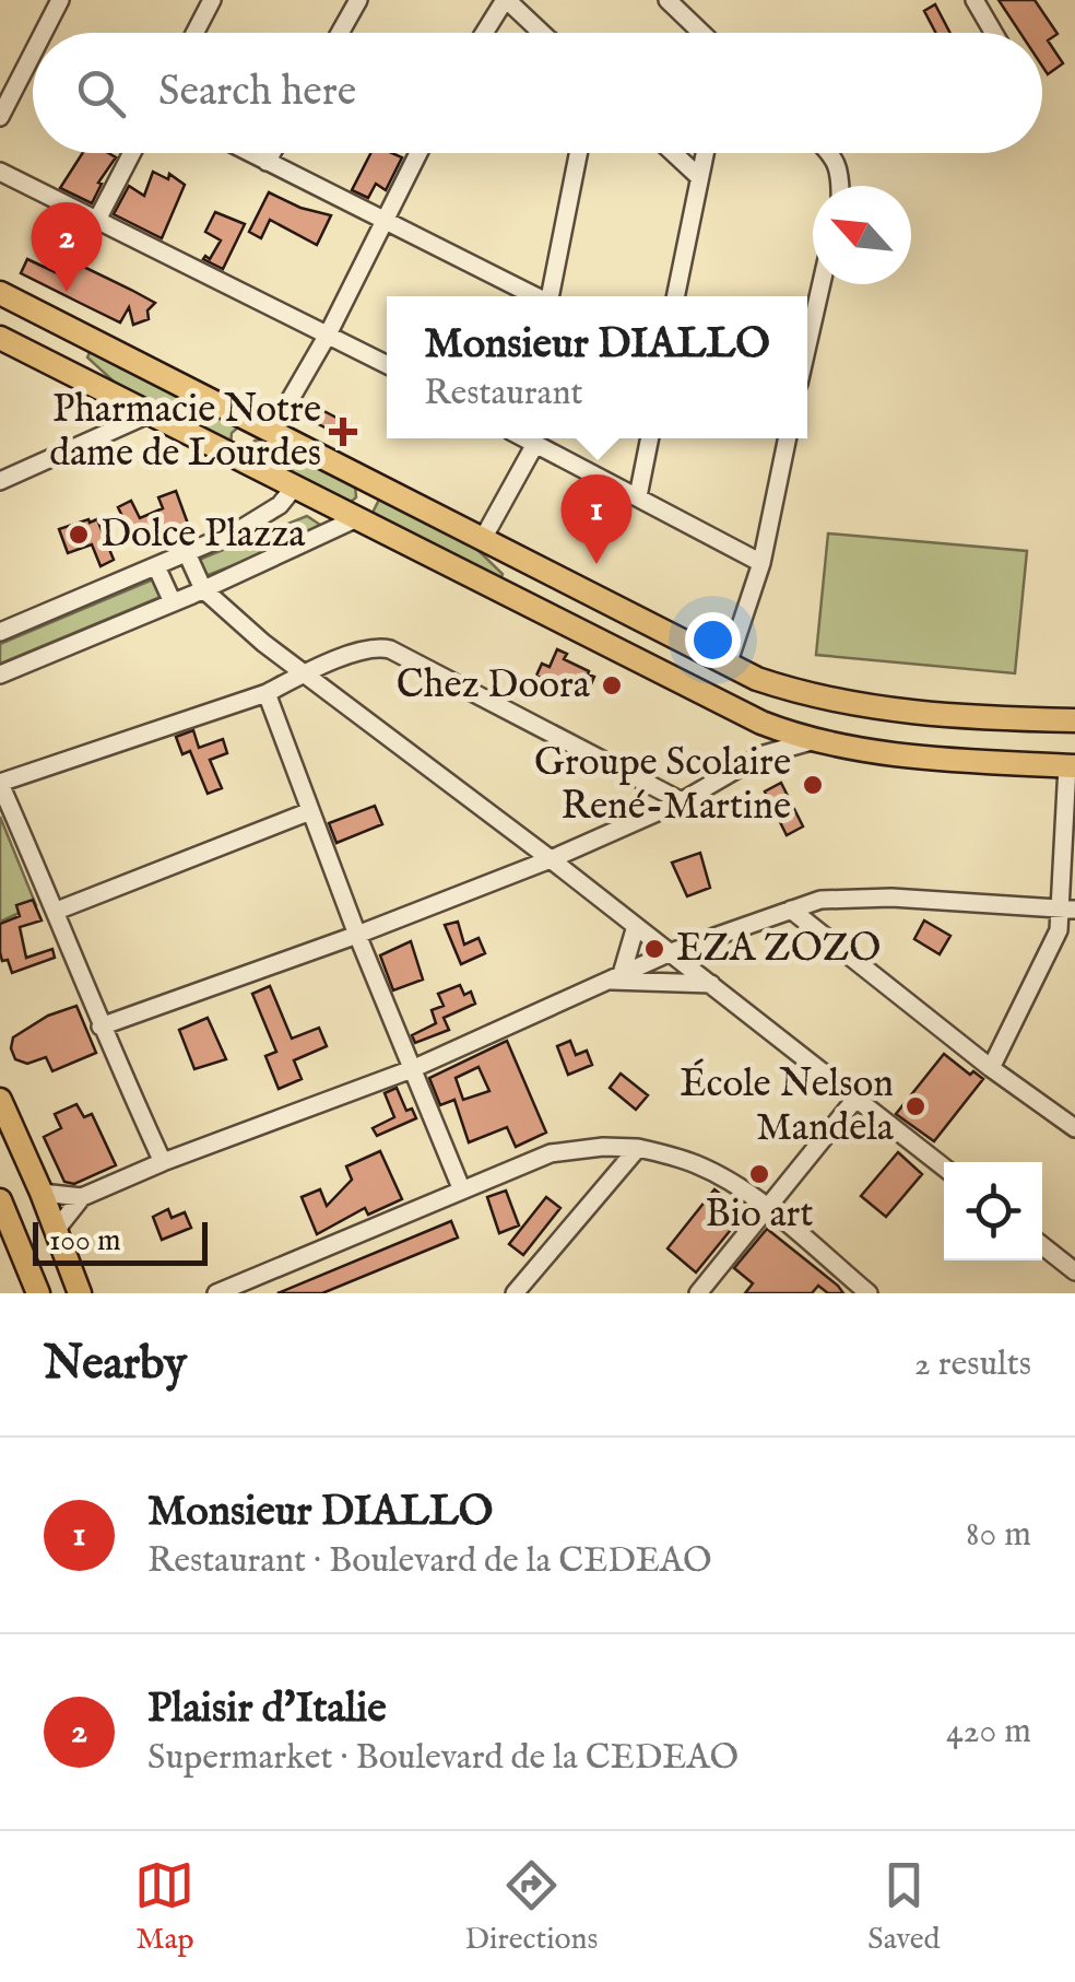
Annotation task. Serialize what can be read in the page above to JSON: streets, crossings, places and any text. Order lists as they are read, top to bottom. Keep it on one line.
{"places":{"health":["Pharmacie Notre dame de Lourdes"],"other":["Dolce Plazza","Chez Doora","Groupe Scolaire René-Martine","EZA ZOZO","École Nelson Mandela","Bio art"]},"scale_bar":"100 m","north":"top left","page":{"search":"Search here","pins":["2","1"],"popup":["Monsieur DIALLO","Restaurant"],"scale":"100 m","heading":["Nearby","2 results"],"list":[{"mark":"1","name":"Monsieur DIALLO","note":"Restaurant · Boulevard de la CEDEAO","value":"80 m"},{"mark":"2","name":"Plaisir d'Italie","note":"Supermarket · Boulevard de la CEDEAO","value":"420 m"}],"nav":["Map","Directions","Saved"]}}
